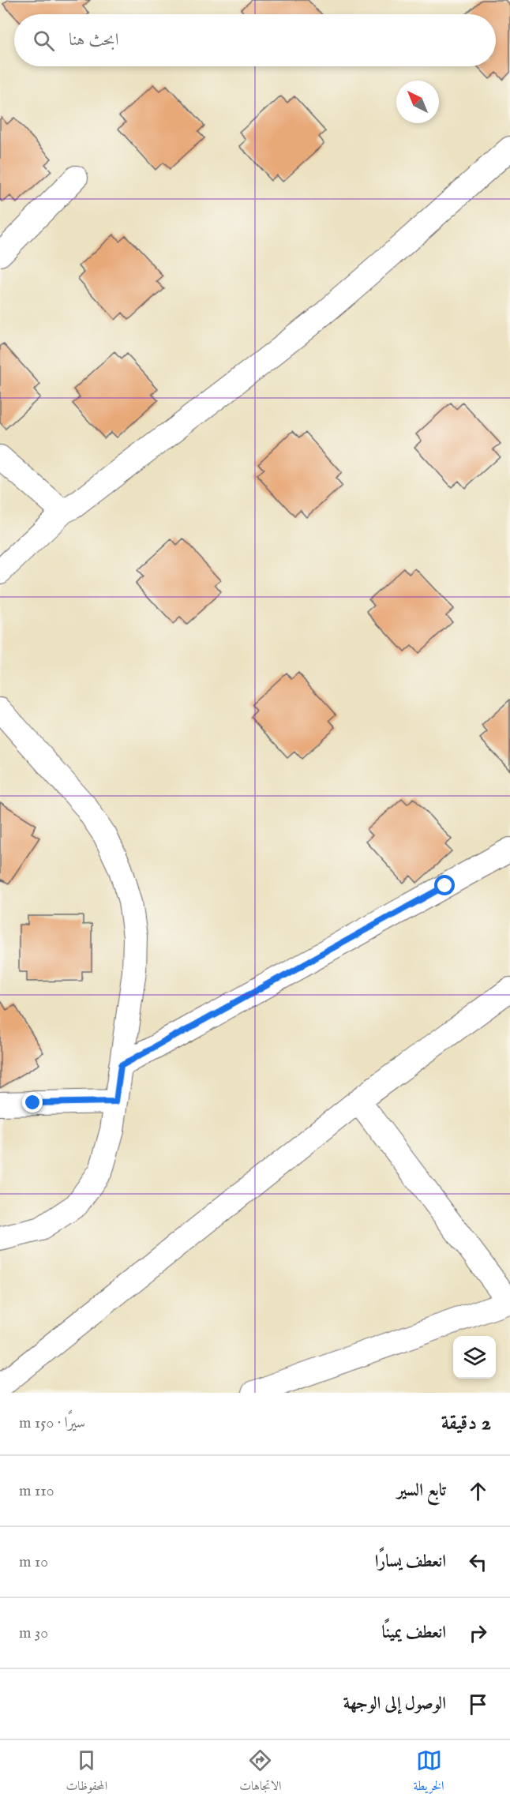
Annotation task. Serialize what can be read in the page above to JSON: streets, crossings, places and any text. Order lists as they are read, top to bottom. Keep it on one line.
{"north":"top left","page":{"search":"ابحث هنا","heading":["2 دقيقة","سيرًا · 150 m"],"list":[["تابع السير","110 m"],["انعطف يسارًا","10 m"],["انعطف يمينًا","30 m"],"الوصول إلى الوجهة"],"nav":["الخريطة","الاتجاهات","المحفوظات"]}}
